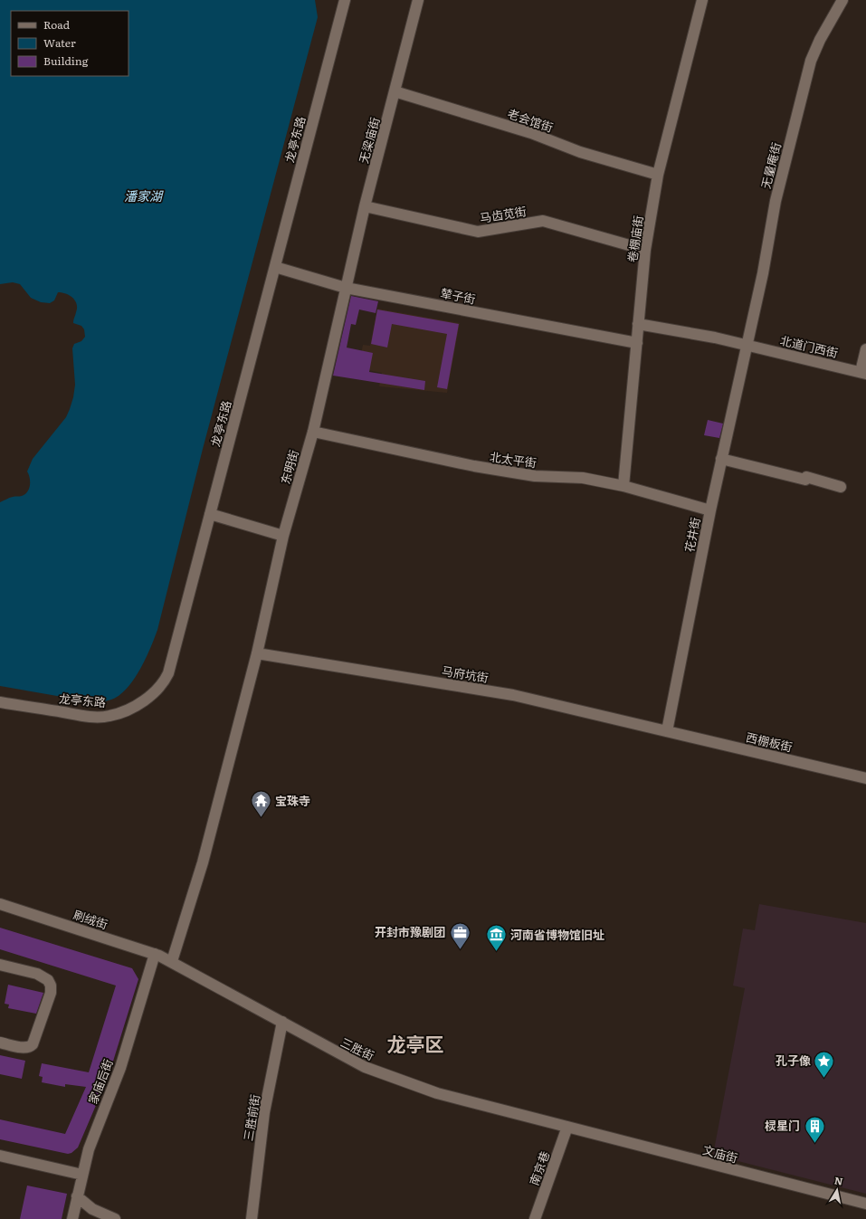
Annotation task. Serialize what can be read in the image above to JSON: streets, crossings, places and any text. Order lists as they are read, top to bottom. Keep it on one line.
{"streets":{"street":["老会馆街","龙亭东路","无梁庙街","无量庵街","马齿苋街","卷棚庙街","辇子街","北道门西街","北太平街","东明街","花井街","马府坑街","西棚板街","刷绒街","三胜街","家庙后街","三胜前街","文庙街","南京巷"]},"crossings":[["老会馆街","无梁庙街"],["老会馆街","卷棚庙街"],["龙亭东路","辇子街"],["无梁庙街","马齿苋街"],["无梁庙街","辇子街"],["无梁庙街","东明街"],["无量庵街","北道门西街"],["无量庵街","花井街"],["马齿苋街","卷棚庙街"],["卷棚庙街","辇子街"],["卷棚庙街","北道门西街"],["卷棚庙街","北太平街"],["辇子街","东明街"],["北道门西街","花井街"],["北太平街","东明街"],["北太平街","花井街"],["东明街","马府坑街"],["东明街","刷绒街"],["东明街","三胜街"],["花井街","马府坑街"],["花井街","西棚板街"],["马府坑街","西棚板街"],["刷绒街","三胜街"],["刷绒街","家庙后街"],["三胜街","三胜前街"],["三胜街","文庙街"],["三胜街","南京巷"],["文庙街","南京巷"]],"districts":["龙亭区"],"water":["潘家湖"],"places":{"temple":["宝珠寺"],"office":["开封市豫剧团"],"museum":["河南省博物馆旧址"],"place":["孔子像"],"building":["棂星门"]},"legend":["Road","Water","Building"],"north":"top"}
